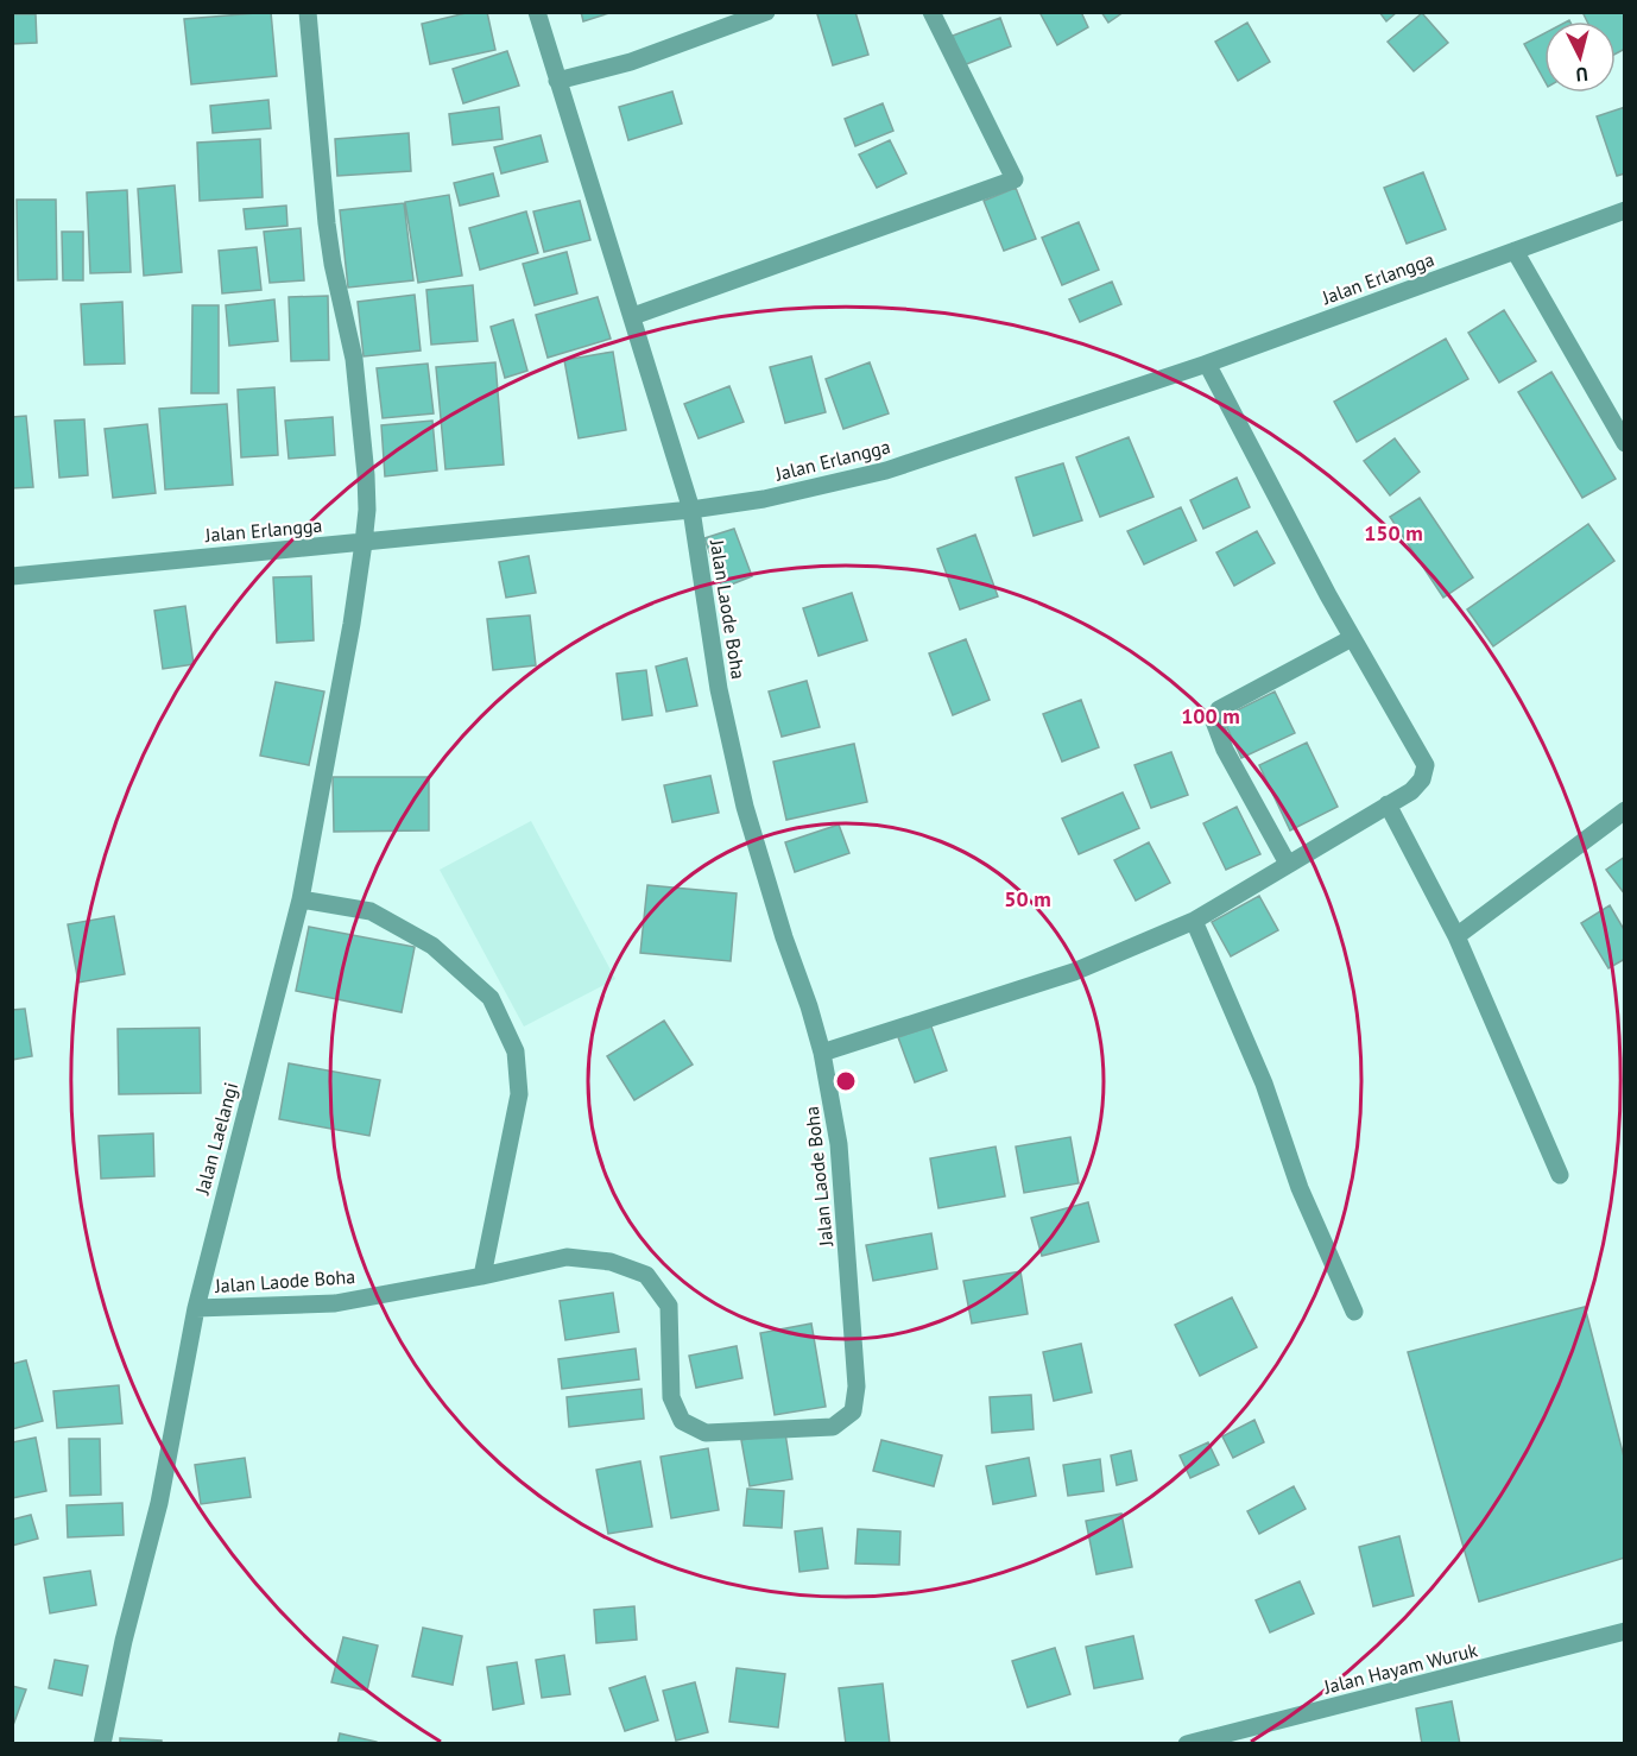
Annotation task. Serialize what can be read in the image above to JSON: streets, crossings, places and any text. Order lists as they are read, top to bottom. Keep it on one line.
{"streets":{"street":["Jalan Erlangga","Jalan Laode Boha","Jalan Laelangi","Jalan Hayam Wuruk"]},"crossings":[["Jalan Erlangga","Jalan Laode Boha"],["Jalan Erlangga","Jalan Laelangi"],["Jalan Laode Boha","Jalan Laelangi"]],"north":"bottom","rings":["150 m","100 m","50 m"]}
